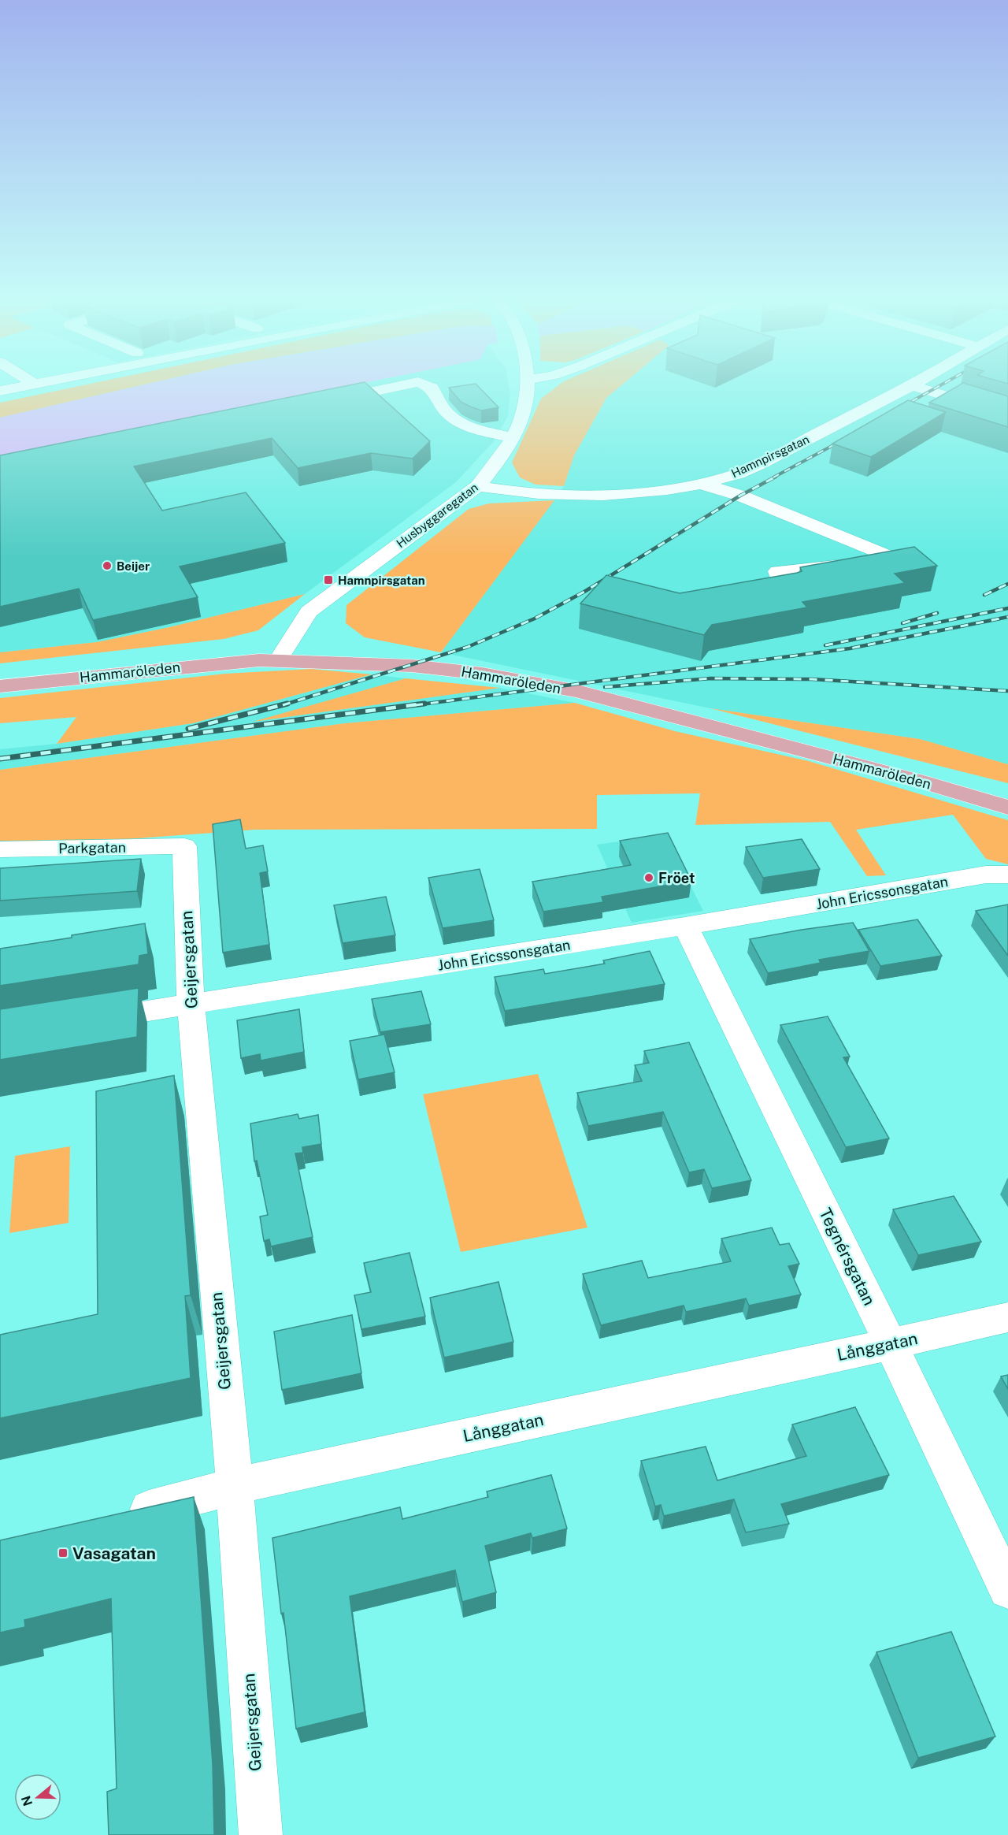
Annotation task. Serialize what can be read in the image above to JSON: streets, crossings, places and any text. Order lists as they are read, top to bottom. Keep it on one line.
{"streets":{"main road":["Hammaröleden"],"street":["Hamnpirsgatan","Husbyggaregatan","Parkgatan","John Ericssonsgatan","Geijersgatan","Tegnérsgatan","Långgatan"]},"crossings":[["Hamnpirsgatan","Husbyggaregatan"],["Husbyggaregatan","Hammaröleden"],["Parkgatan","Geijersgatan"],["John Ericssonsgatan","Geijersgatan"],["John Ericssonsgatan","Tegnérsgatan"],["Geijersgatan","Långgatan"],["Tegnérsgatan","Långgatan"]],"places":{"other":["Beijer","Fröet"],"transit":["Hamnpirsgatan","Vasagatan"]},"north":"left"}
